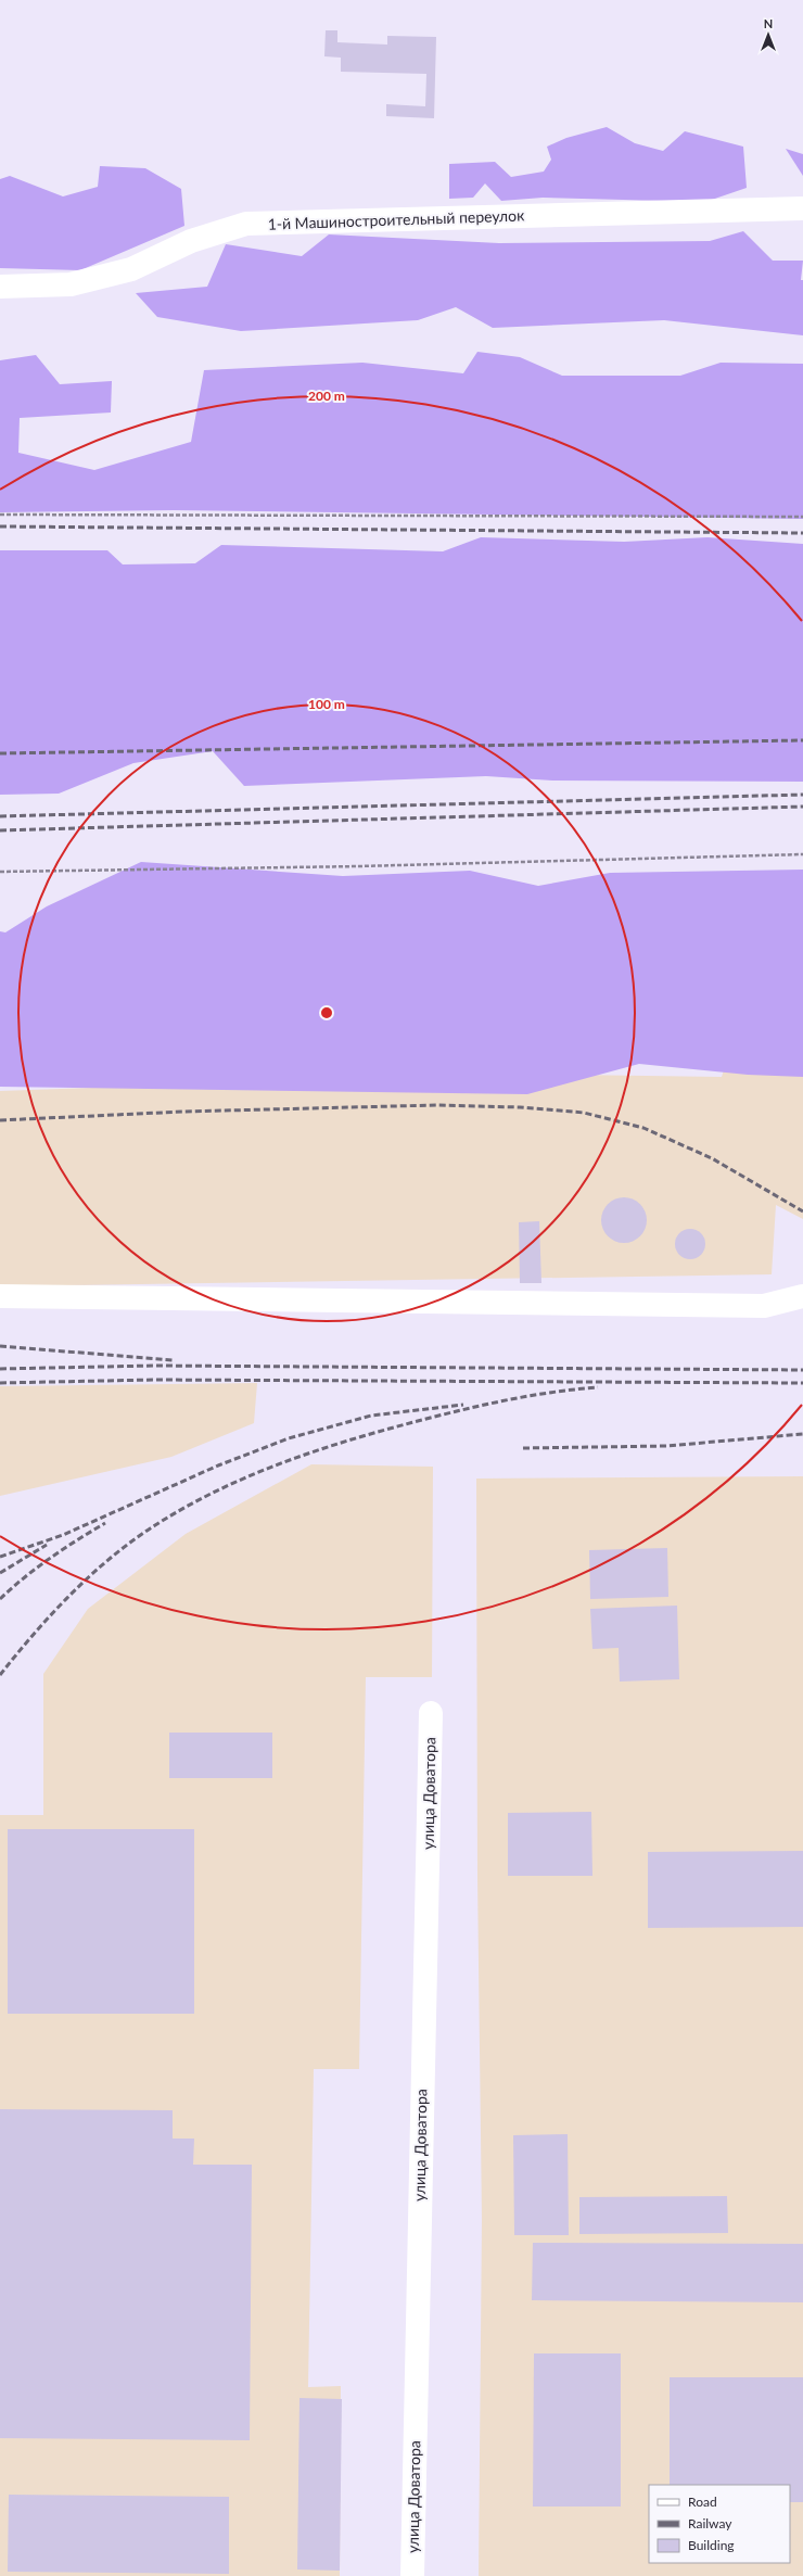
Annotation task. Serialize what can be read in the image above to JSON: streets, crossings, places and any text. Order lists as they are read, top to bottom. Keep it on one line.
{"streets":{"street":["1-й Машиностроительный переулок","улица Доватора"]},"legend":["Road","Railway","Building"],"north":"top","rings":["200 m","100 m"]}
